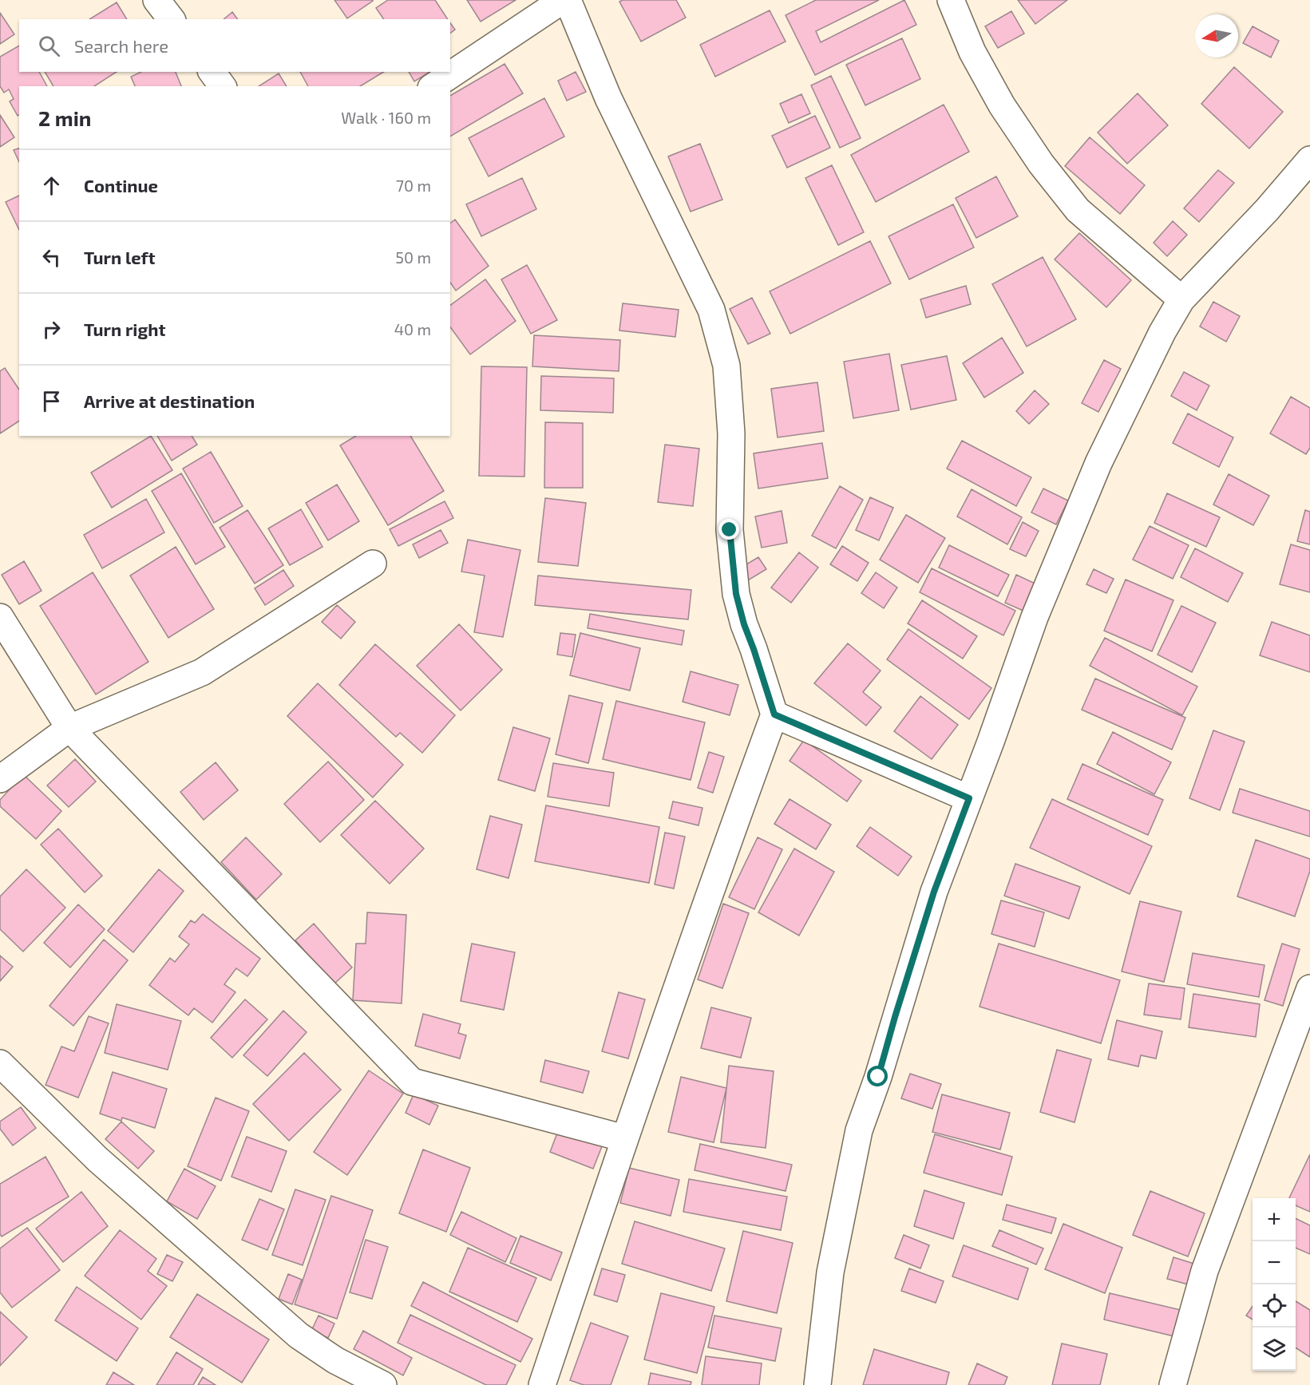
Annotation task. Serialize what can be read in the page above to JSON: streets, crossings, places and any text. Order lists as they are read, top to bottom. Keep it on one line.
{"north":"left","page":{"search":"Search here","heading":["2 min","Walk · 160 m"],"list":[["Continue","70 m"],["Turn left","50 m"],["Turn right","40 m"],"Arrive at destination"],"map_buttons":["+","−"]}}
